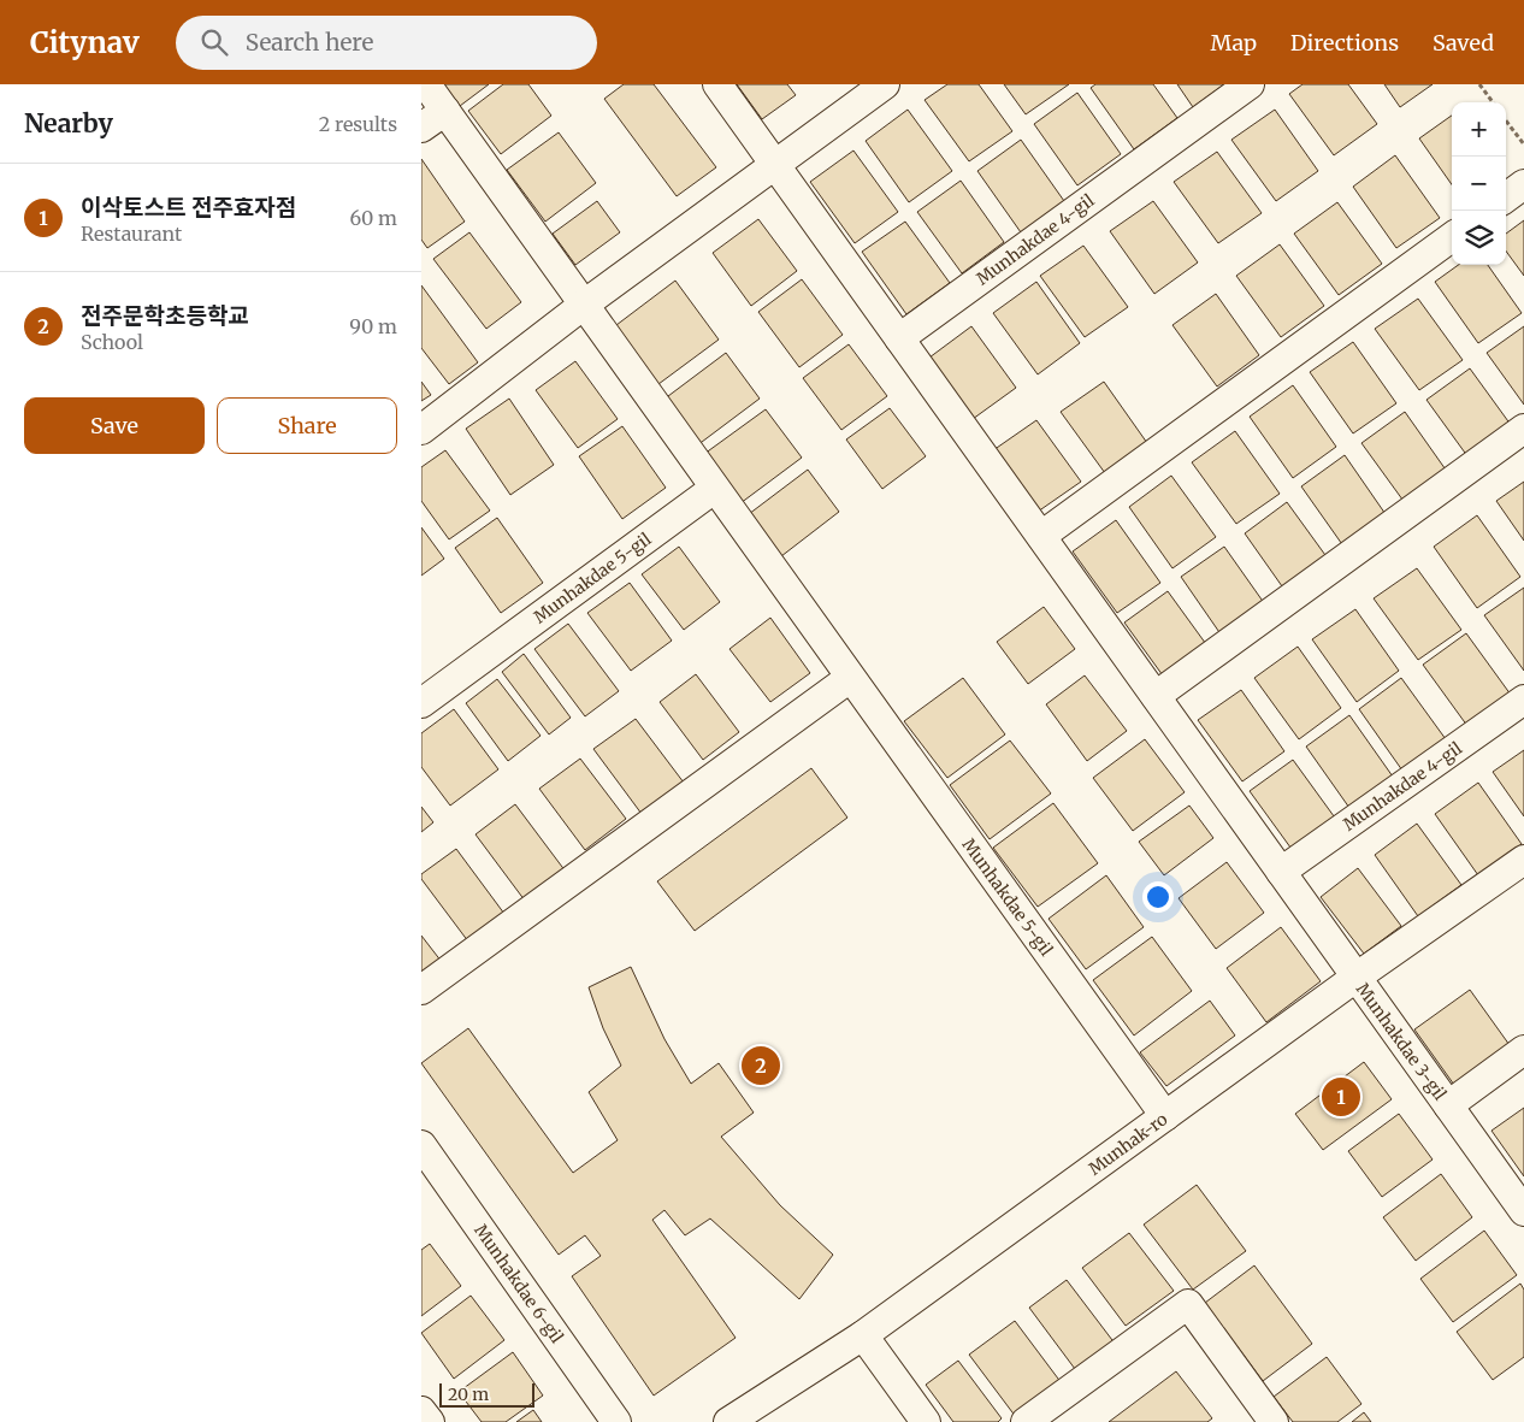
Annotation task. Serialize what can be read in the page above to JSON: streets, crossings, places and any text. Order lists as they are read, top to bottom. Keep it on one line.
{"streets":{"street":["Munhakdae 4-gil","Munhakdae 5-gil","Munhakdae 3-gil","Munhak-ro","Munhakdae 6-gil"]},"crossings":[["Munhakdae 5-gil","Munhak-ro"],["Munhakdae 3-gil","Munhak-ro"]],"scale_bar":"20 m","page":{"header":"Citynav","search":"Search here","nav":["Map","Directions","Saved"],"heading":["Nearby","2 results"],"map_buttons":["+","−"],"list":[{"mark":"1","name":"이삭토스트 전주효자점","note":"Restaurant","value":"60 m"},{"mark":"2","name":"전주문학초등학교","note":"School","value":"90 m"}],"buttons":["Save","Share"],"pins":["2","1"],"scale":"20 m"}}
